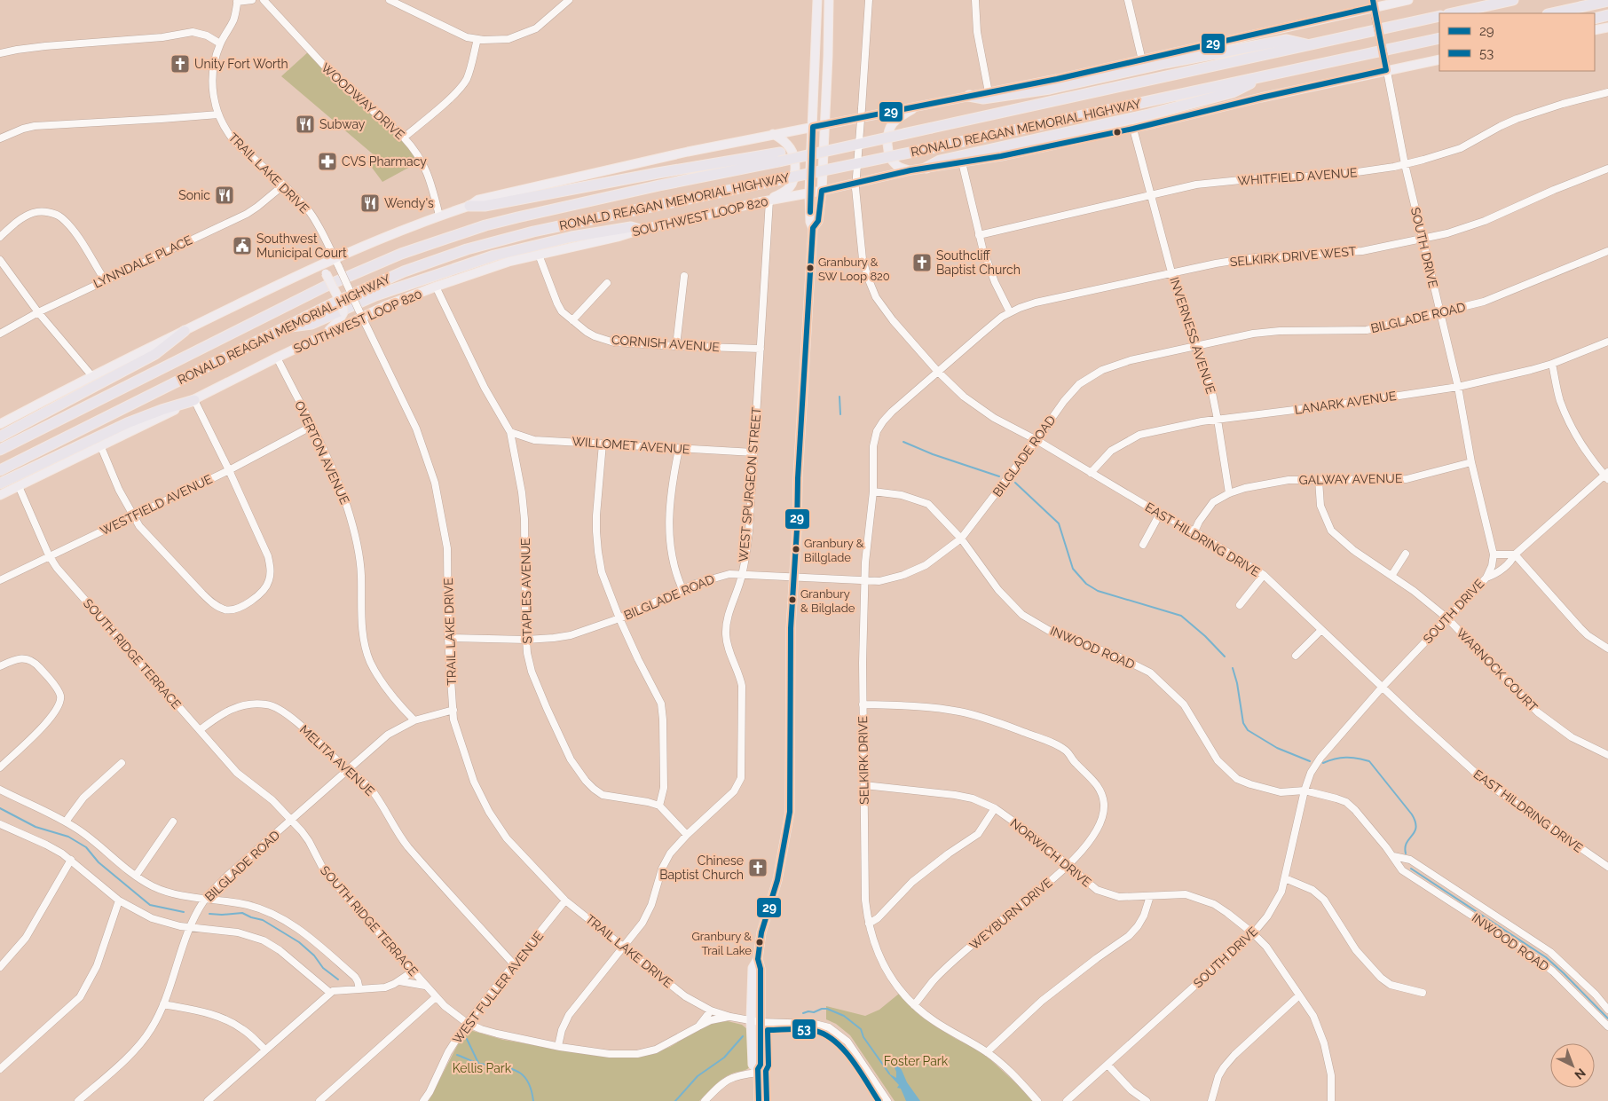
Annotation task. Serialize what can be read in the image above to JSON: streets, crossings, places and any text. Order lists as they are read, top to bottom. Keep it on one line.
{"streets":{"highway":["RONALD REAGAN MEMORIAL HIGHWAY"],"main road":["SOUTHWEST LOOP 820"],"street":["WOODWAY DRIVE","TRAIL LAKE DRIVE","WHITFIELD AVENUE","SOUTH DRIVE","SELKIRK DRIVE WEST","LYNNDALE PLACE","BILGLADE ROAD","INVERNESS AVENUE","CORNISH AVENUE","LANARK AVENUE","WILLOMET AVENUE","OVERTON AVENUE","GALWAY AVENUE","WEST SPURGEON STREET","WESTFIELD AVENUE","EAST HILDRING DRIVE","STAPLES AVENUE","INWOOD ROAD","SOUTH RIDGE TERRACE","WARNOCK COURT","MELITA AVENUE","SELKIRK DRIVE","NORWICH DRIVE","WEYBURN DRIVE","WEST FULLER AVENUE"]},"crossings":[["TRAIL LAKE DRIVE","SOUTHWEST LOOP 820"],["TRAIL LAKE DRIVE","LYNNDALE PLACE"],["TRAIL LAKE DRIVE","BILGLADE ROAD"],["TRAIL LAKE DRIVE","WEST SPURGEON STREET"],["TRAIL LAKE DRIVE","SOUTH RIDGE TERRACE"],["TRAIL LAKE DRIVE","WEST FULLER AVENUE"],["WHITFIELD AVENUE","SOUTH DRIVE"],["WHITFIELD AVENUE","INVERNESS AVENUE"],["SOUTHWEST LOOP 820","SOUTH DRIVE"],["SOUTHWEST LOOP 820","INVERNESS AVENUE"],["SOUTHWEST LOOP 820","CORNISH AVENUE"],["SOUTHWEST LOOP 820","OVERTON AVENUE"],["SOUTHWEST LOOP 820","WEST SPURGEON STREET"],["SOUTHWEST LOOP 820","STAPLES AVENUE"],["SOUTHWEST LOOP 820","SOUTH RIDGE TERRACE"],["SOUTH DRIVE","SELKIRK DRIVE WEST"],["SOUTH DRIVE","BILGLADE ROAD"],["SOUTH DRIVE","LANARK AVENUE"],["SOUTH DRIVE","GALWAY AVENUE"],["SOUTH DRIVE","EAST HILDRING DRIVE"],["SOUTH DRIVE","INWOOD ROAD"],["SOUTH DRIVE","WARNOCK COURT"],["SOUTH DRIVE","NORWICH DRIVE"],["SELKIRK DRIVE WEST","INVERNESS AVENUE"],["SELKIRK DRIVE WEST","EAST HILDRING DRIVE"],["SELKIRK DRIVE WEST","SELKIRK DRIVE"],["BILGLADE ROAD","INVERNESS AVENUE"],["BILGLADE ROAD","OVERTON AVENUE"],["BILGLADE ROAD","WEST SPURGEON STREET"],["BILGLADE ROAD","EAST HILDRING DRIVE"],["BILGLADE ROAD","STAPLES AVENUE"],["BILGLADE ROAD","INWOOD ROAD"],["BILGLADE ROAD","SOUTH RIDGE TERRACE"],["BILGLADE ROAD","MELITA AVENUE"],["BILGLADE ROAD","SELKIRK DRIVE"],["INVERNESS AVENUE","LANARK AVENUE"],["INVERNESS AVENUE","GALWAY AVENUE"],["CORNISH AVENUE","WEST SPURGEON STREET"],["LANARK AVENUE","EAST HILDRING DRIVE"],["WILLOMET AVENUE","WEST SPURGEON STREET"],["WILLOMET AVENUE","STAPLES AVENUE"],["OVERTON AVENUE","WESTFIELD AVENUE"],["GALWAY AVENUE","WARNOCK COURT"],["WEST SPURGEON STREET","SOUTH RIDGE TERRACE"],["WESTFIELD AVENUE","SOUTH RIDGE TERRACE"],["EAST HILDRING DRIVE","SELKIRK DRIVE"],["INWOOD ROAD","SELKIRK DRIVE"],["SOUTH RIDGE TERRACE","MELITA AVENUE"],["SOUTH RIDGE TERRACE","WEST FULLER AVENUE"],["MELITA AVENUE","WEST FULLER AVENUE"],["SELKIRK DRIVE","NORWICH DRIVE"],["SELKIRK DRIVE","WEYBURN DRIVE"],["NORWICH DRIVE","WEYBURN DRIVE"]],"parks":["Foster Park","Kellis Park"],"places":{"church":["Unity Fort Worth","Southcliff Baptist Church","Chinese Baptist Church"],"restaurant":["Subway","Sonic","Wendy's"],"pharmacy":["CVS Pharmacy"],"public building":["Southwest Municipal Court"],"other":["Granbury & SW Loop 820","Granbury & Billglade","Granbury & Bilglade","Granbury & Trail Lake"]},"lines":["transit line 29","transit line 53"],"legend":["29","53"],"north":"bottom right"}
